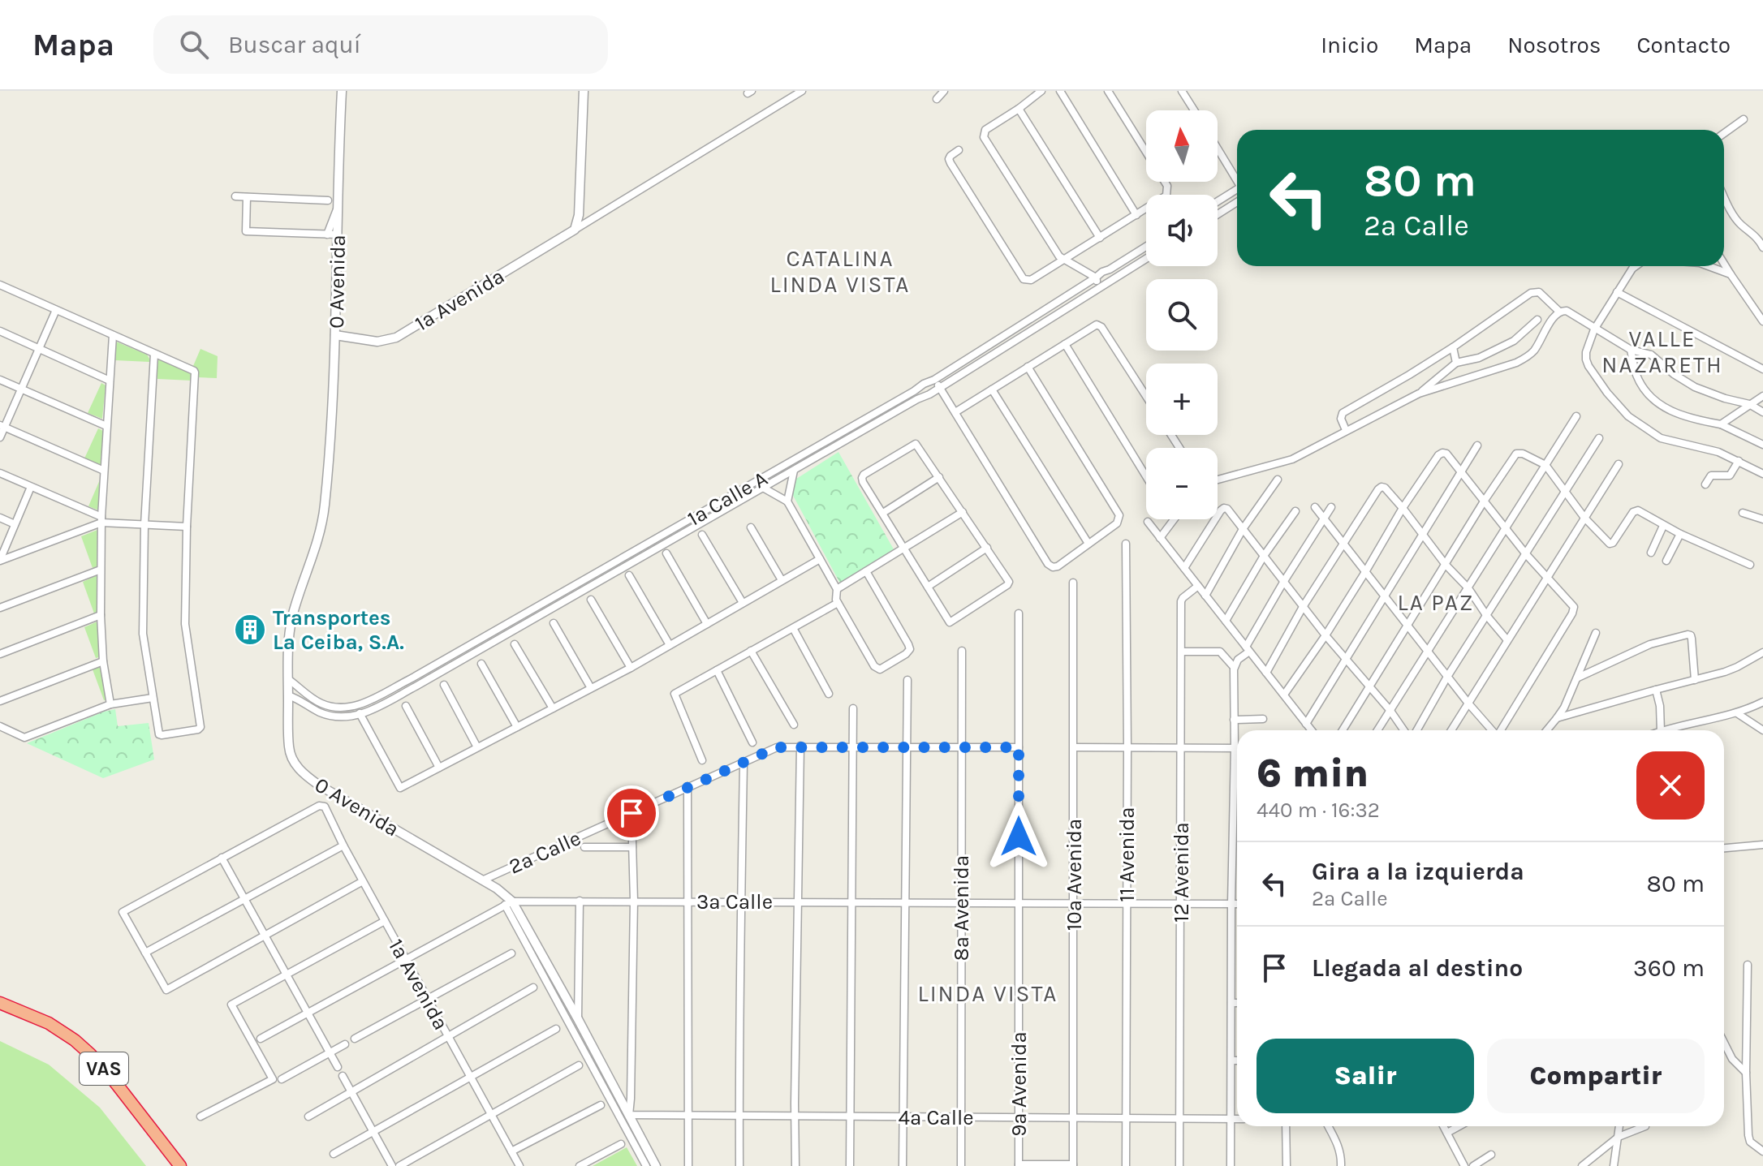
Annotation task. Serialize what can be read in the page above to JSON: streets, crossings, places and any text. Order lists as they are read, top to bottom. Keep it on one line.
{"streets":{"highway":["VAS"],"street":["0 Avenida","1a Avenida","1a Calle A","2a Calle","11 Avenida","12 Avenida","10a Avenida","3a Calle","8a Avenida","9a Avenida","4a Calle"]},"crossings":[["0 Avenida","1a Avenida"],["0 Avenida","1a Calle A"],["0 Avenida","2a Calle"],["0 Avenida","3a Calle"],["0 Avenida","4a Calle"],["1a Avenida","3a Calle"],["2a Calle","8a Avenida"],["2a Calle","9a Avenida"],["11 Avenida","3a Calle"],["11 Avenida","4a Calle"],["12 Avenida","3a Calle"],["12 Avenida","4a Calle"],["10a Avenida","3a Calle"],["10a Avenida","4a Calle"],["3a Calle","8a Avenida"],["3a Calle","9a Avenida"],["8a Avenida","4a Calle"],["9a Avenida","4a Calle"]],"districts":["CATALINA LINDA VISTA","VALLE NAZARETH","LA PAZ","LINDA VISTA"],"places":{"building":["Transportes La Ceiba, S.A."]},"north":"top","page":{"header":"Mapa","search":"Buscar aquí","nav":["Inicio","Mapa","Nosotros","Contacto"],"map_buttons":["+","−"],"turn":["80 m","2a Calle"],"heading":["6 min","440 m · 16:32"],"list":[{"name":"Gira a la izquierda","note":"2a Calle","value":"80 m"},{"name":"Llegada al destino","value":"360 m"}],"buttons":["Salir","Compartir"]}}
